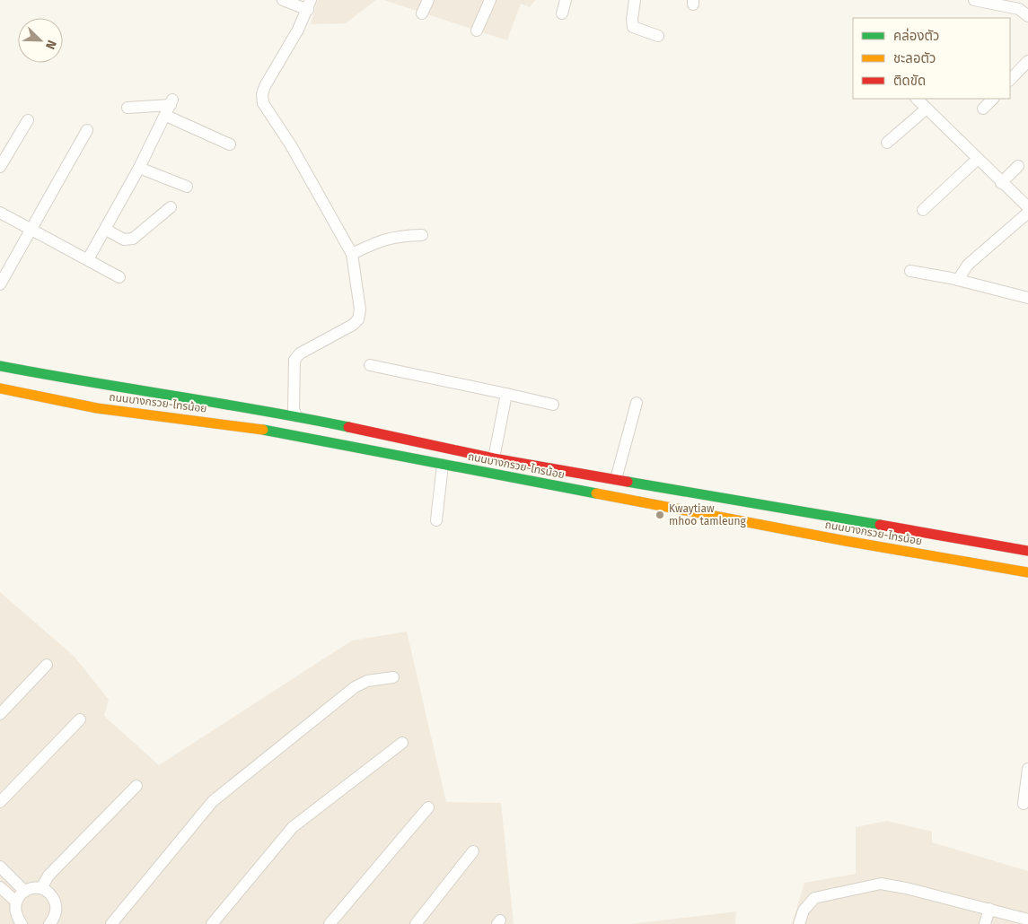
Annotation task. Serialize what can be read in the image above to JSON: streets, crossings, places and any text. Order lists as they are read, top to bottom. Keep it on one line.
{"streets":{"main road":["ถนนบางกรวย-ไทรน้อย"]},"places":["Kwaytiaw mhoo tamleung"],"legend":["คล่องตัว","ชะลอตัว","ติดขัด"],"north":"bottom right"}
